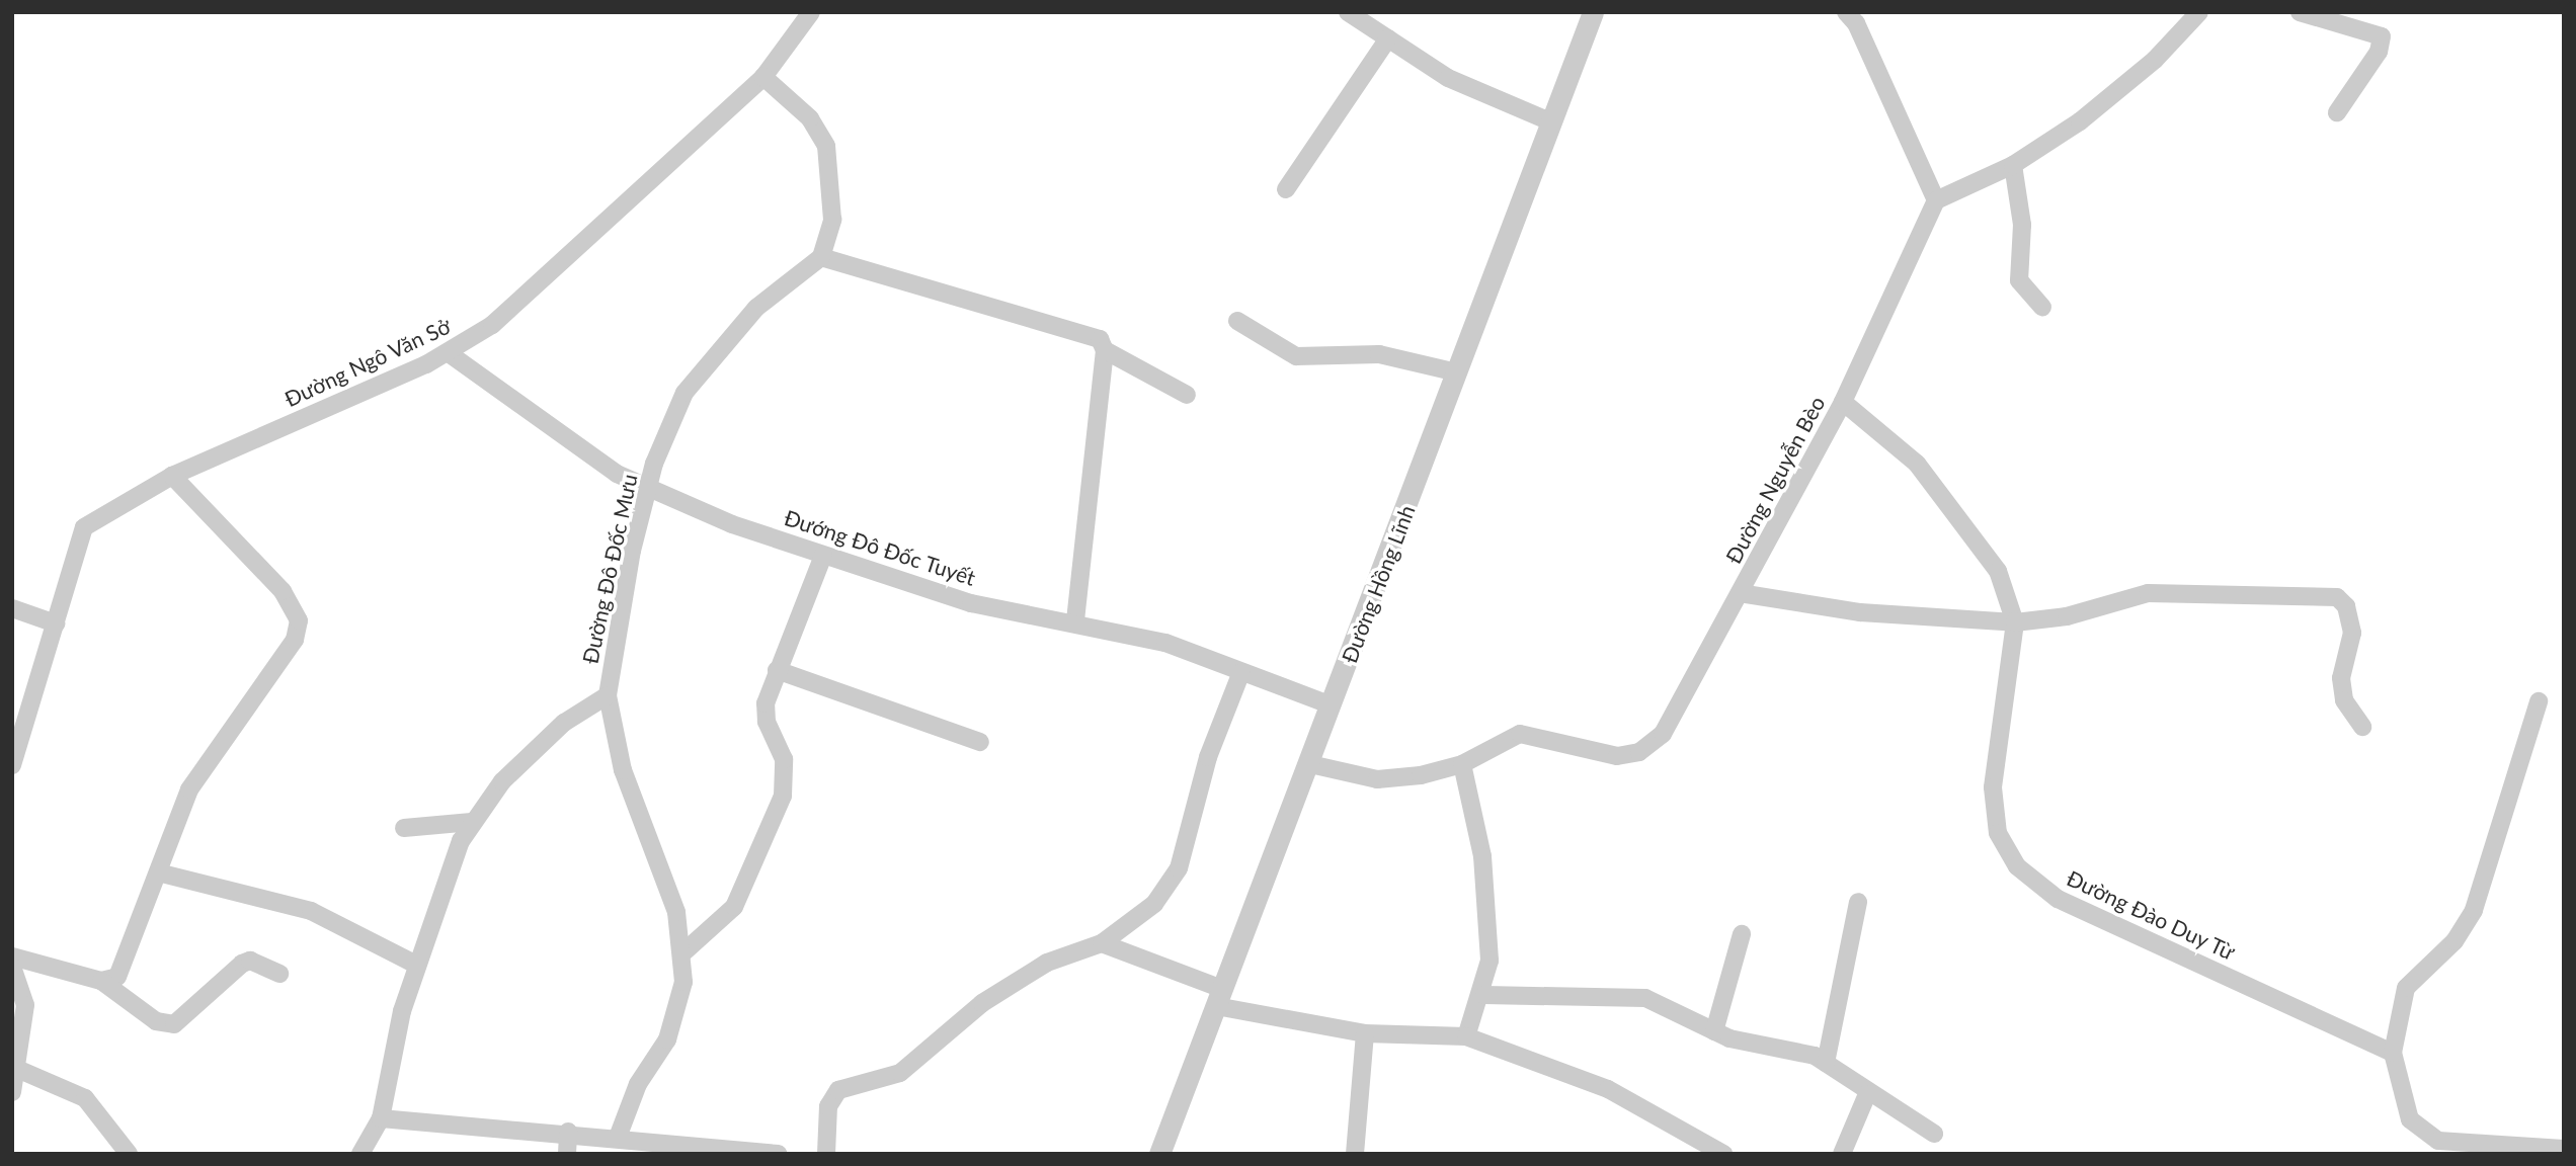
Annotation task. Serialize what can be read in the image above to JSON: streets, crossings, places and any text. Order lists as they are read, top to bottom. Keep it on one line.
{"streets":{"street":["Đường Ngô Văn Sở","Đường Nguyễn Bèo","Đướng Đô Đốc Tuyết","Đường Đô Đốc Mưu","Đường Hồng Lĩnh","Đường Đào Duy Từ"]},"crossings":[["Đường Ngô Văn Sở","Đướng Đô Đốc Tuyết"],["Đường Nguyễn Bèo","Đường Hồng Lĩnh"],["Đường Nguyễn Bèo","Đường Đào Duy Từ"],["Đướng Đô Đốc Tuyết","Đường Đô Đốc Mưu"],["Đướng Đô Đốc Tuyết","Đường Hồng Lĩnh"]]}
